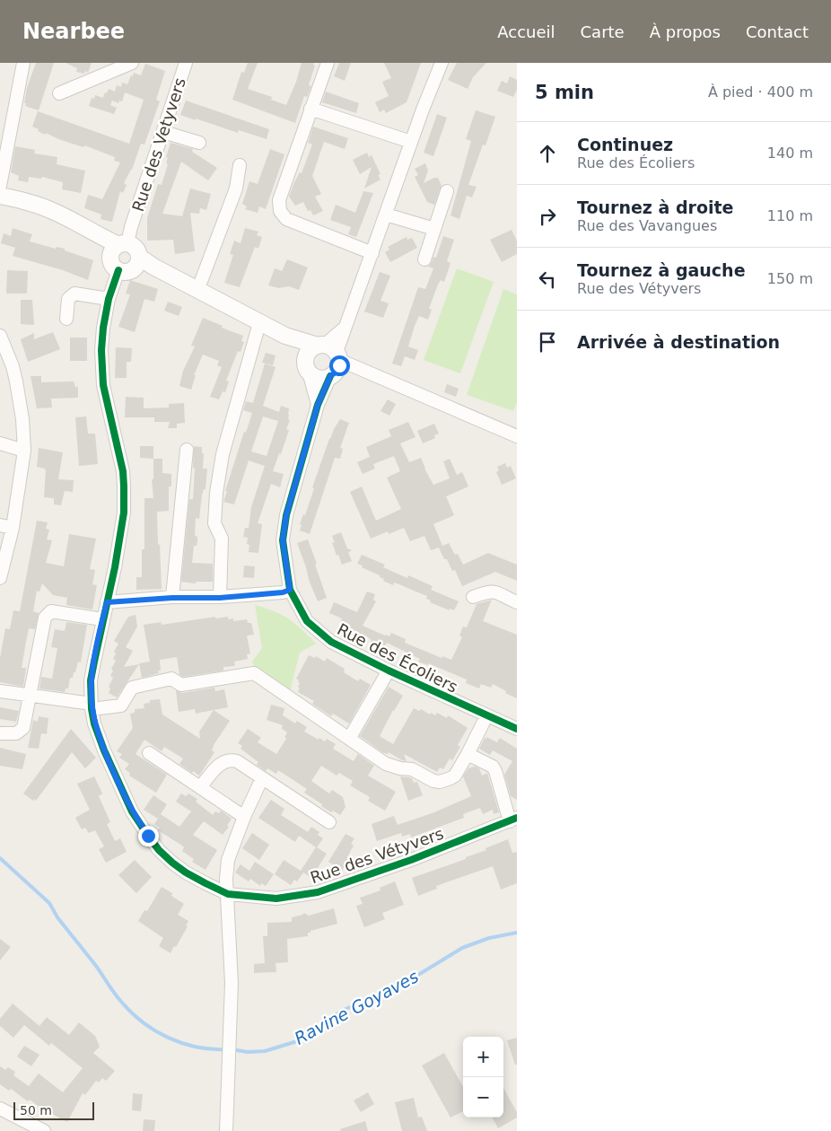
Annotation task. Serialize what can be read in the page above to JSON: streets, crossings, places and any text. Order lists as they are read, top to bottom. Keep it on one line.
{"streets":{"street":["Rue des Vetyvers","Rue des Écoliers","Rue des Vétyvers"]},"water":["Ravine Goyaves"],"scale_bar":"50 m","page":{"header":"Nearbee","nav":["Accueil","Carte","À propos","Contact"],"heading":["5 min","À pied · 400 m"],"list":[["Continuez","Rue des Écoliers","140 m"],["Tournez à droite","Rue des Vavangues","110 m"],["Tournez à gauche","Rue des Vétyvers","150 m"],"Arrivée à destination"],"map_buttons":["+","−"],"scale":"50 m"}}
